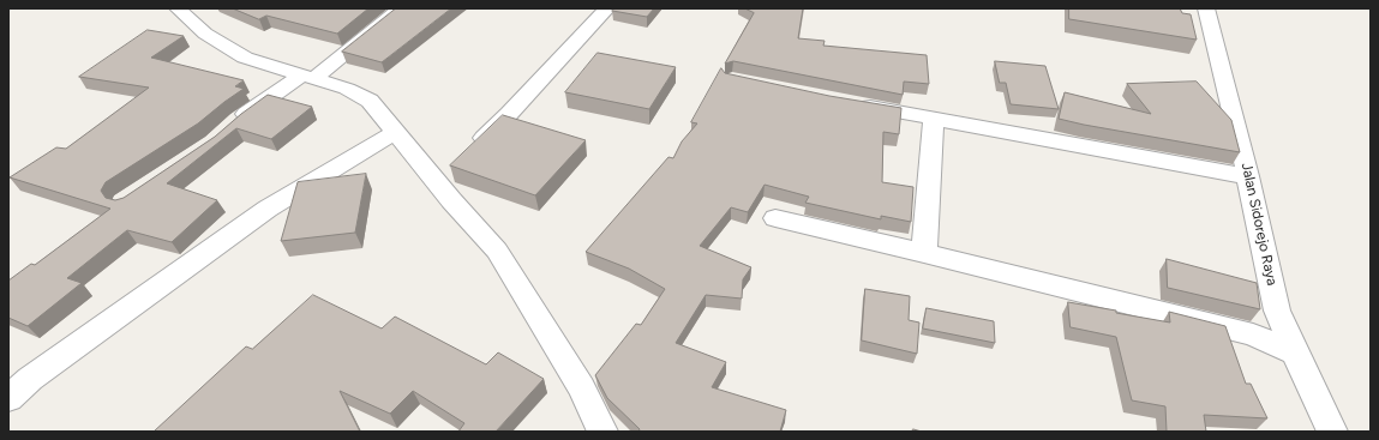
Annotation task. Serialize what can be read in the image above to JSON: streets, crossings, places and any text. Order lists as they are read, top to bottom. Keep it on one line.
{"streets":{"street":["Jalan Sidorejo Raya"]}}
